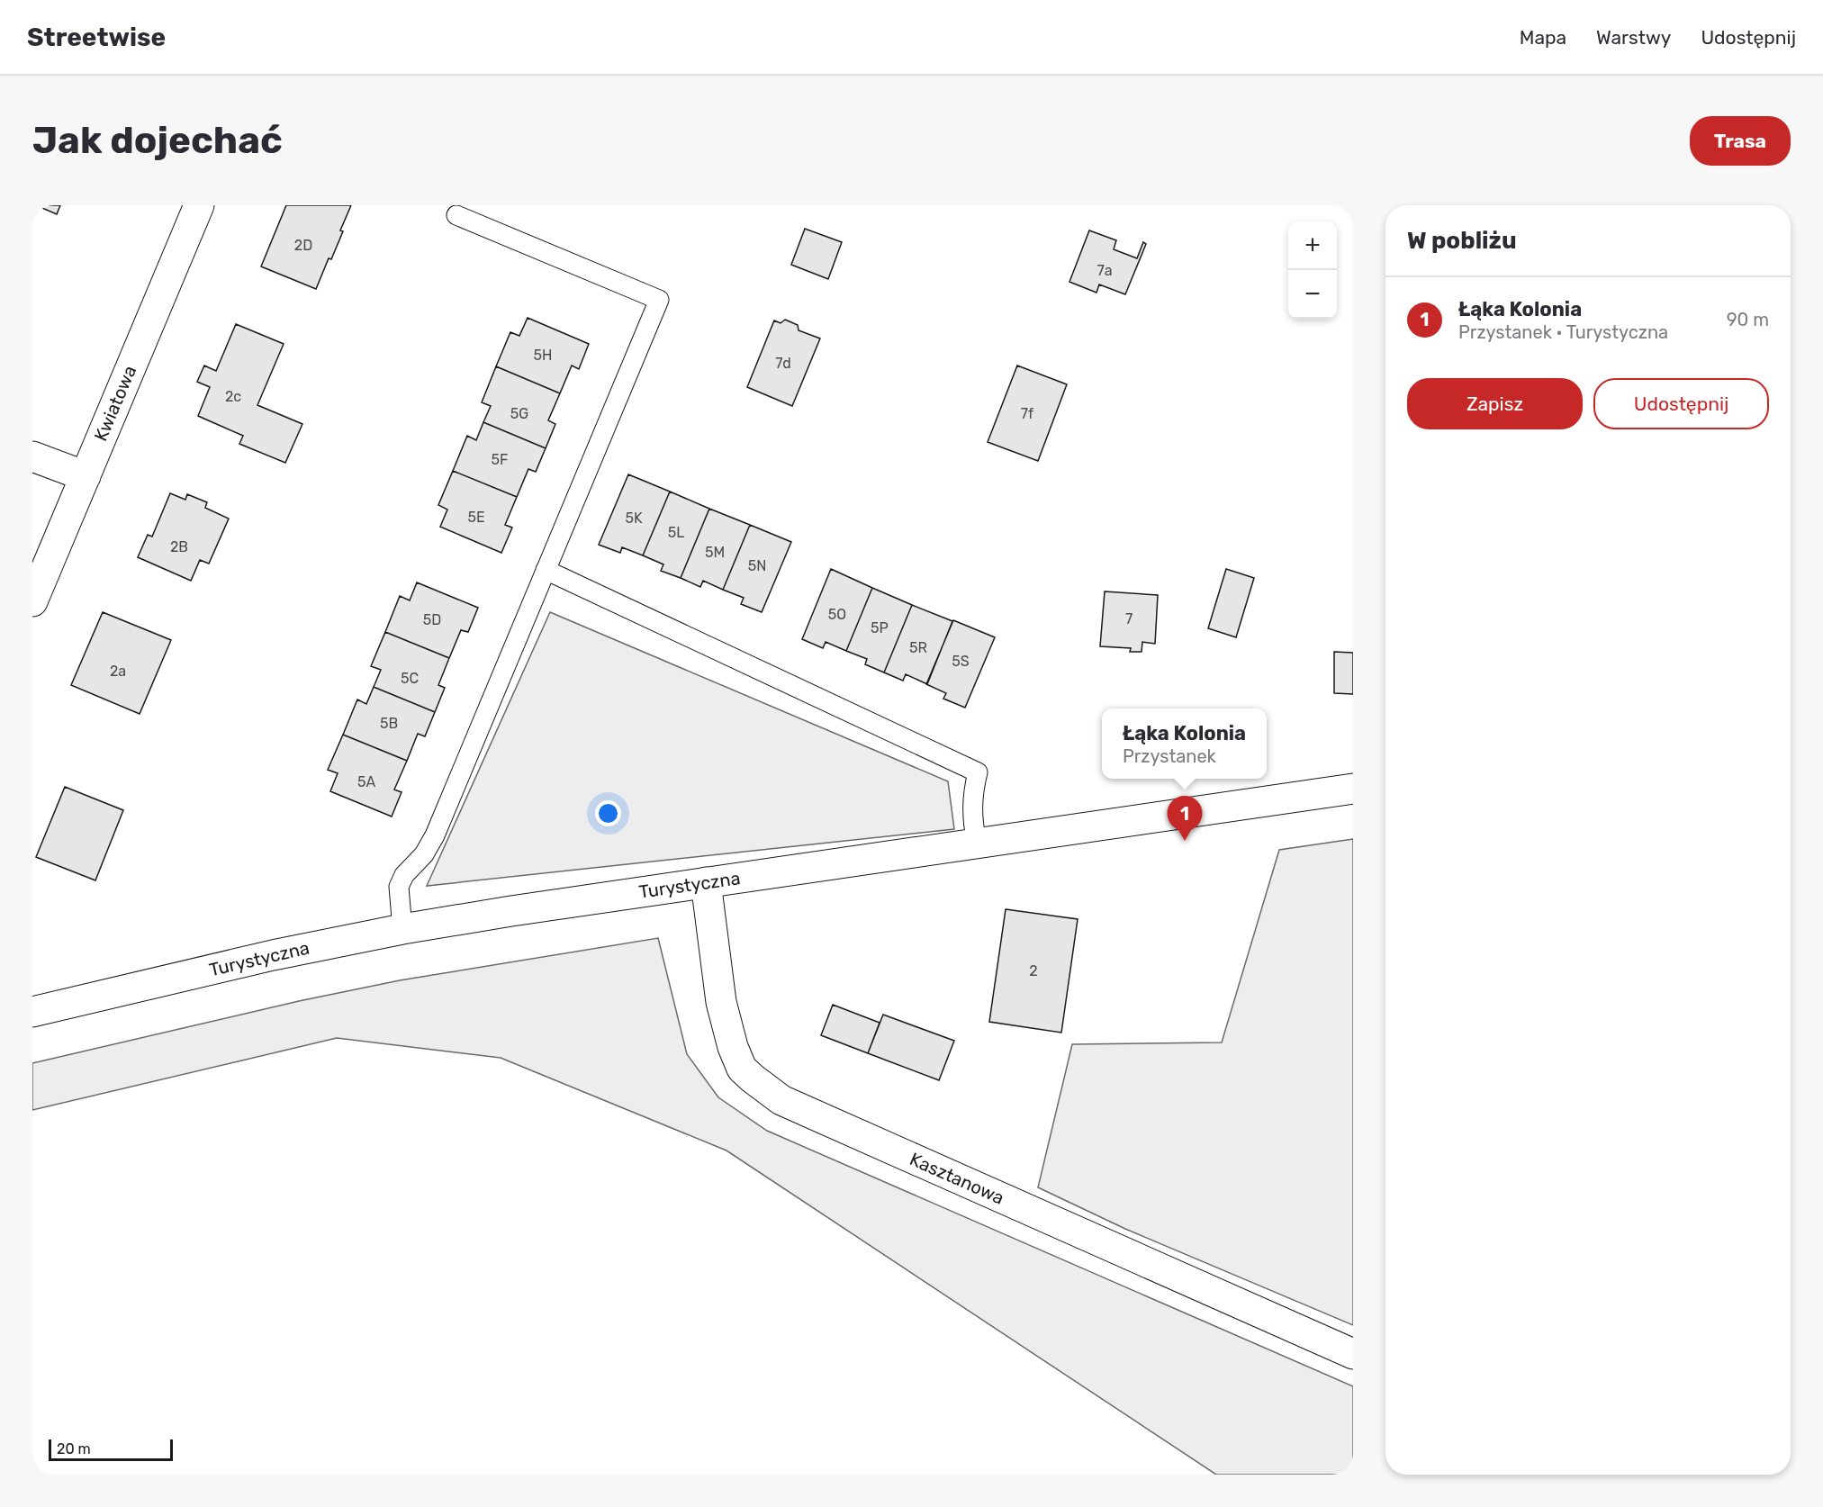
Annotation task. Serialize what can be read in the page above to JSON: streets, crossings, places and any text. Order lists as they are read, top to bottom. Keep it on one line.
{"streets":{"street":["Kwiatowa","Turystyczna","Kasztanowa"]},"crossings":[["Turystyczna","Kasztanowa"]],"house_numbers":["2D","7a","5H","7d","2c","5G","7f","5F","5E","5K","5L","2B","5M","5N","5O","7","5D","5P","5R","5S","2a","5C","5B","5A","2"],"scale_bar":"20 m","page":{"header":"Streetwise","nav":["Mapa","Warstwy","Udostępnij"],"buttons":["Trasa",["Zapisz","Udostępnij"]],"title":"Jak dojechać","heading":"W pobliżu","map_buttons":["+","−"],"list":[{"mark":"1","name":"Łąka Kolonia","note":"Przystanek · Turystyczna","value":"90 m"}],"popup":["Łąka Kolonia","Przystanek"],"pins":"1","scale":"20 m"}}
